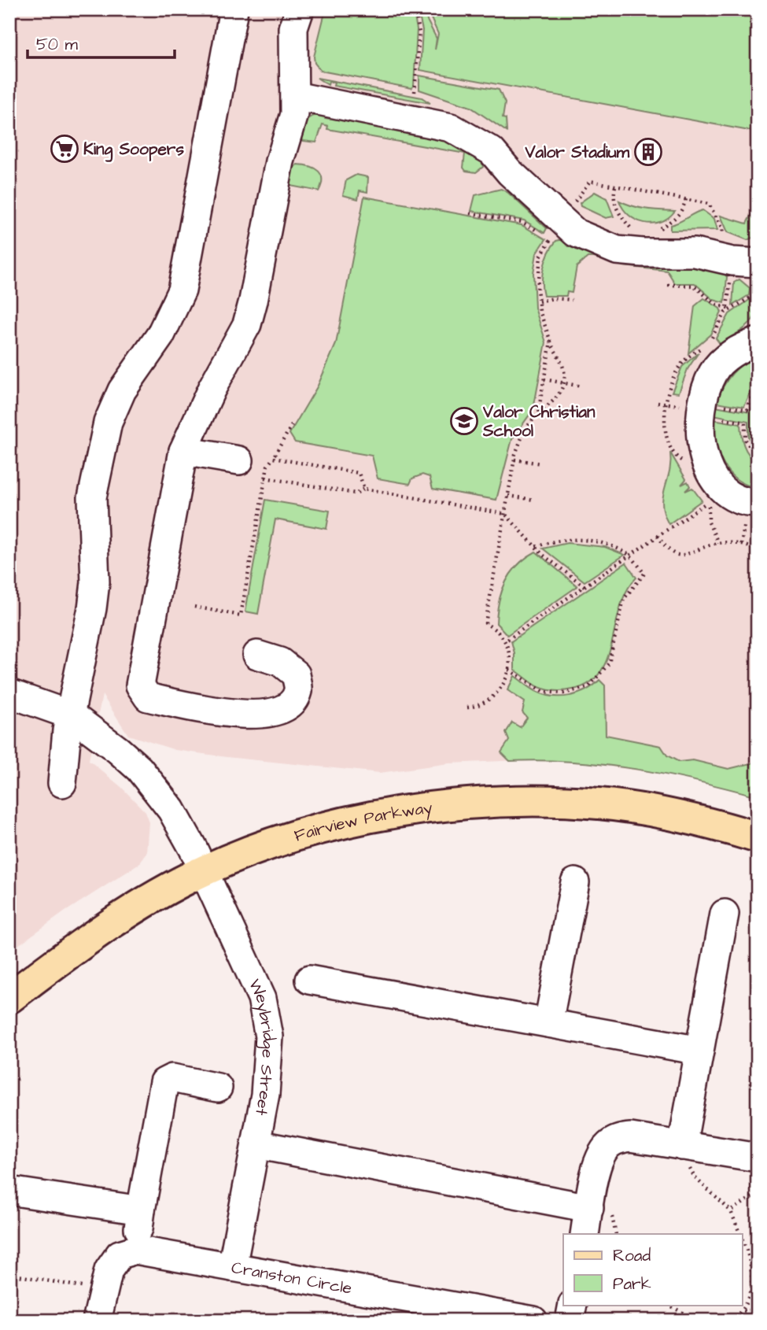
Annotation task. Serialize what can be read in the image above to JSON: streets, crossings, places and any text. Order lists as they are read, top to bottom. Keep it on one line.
{"streets":{"main road":["Fairview Parkway"],"street":["Weybridge Street","Cranston Circle"]},"crossings":[["Fairview Parkway","Weybridge Street"],["Weybridge Street","Cranston Circle"]],"places":{"supermarket":["King Soopers"],"building":["Valor Stadium"],"school or university":["Valor Christian School"]},"legend":["Road","Park"],"scale_bar":"50 m"}
